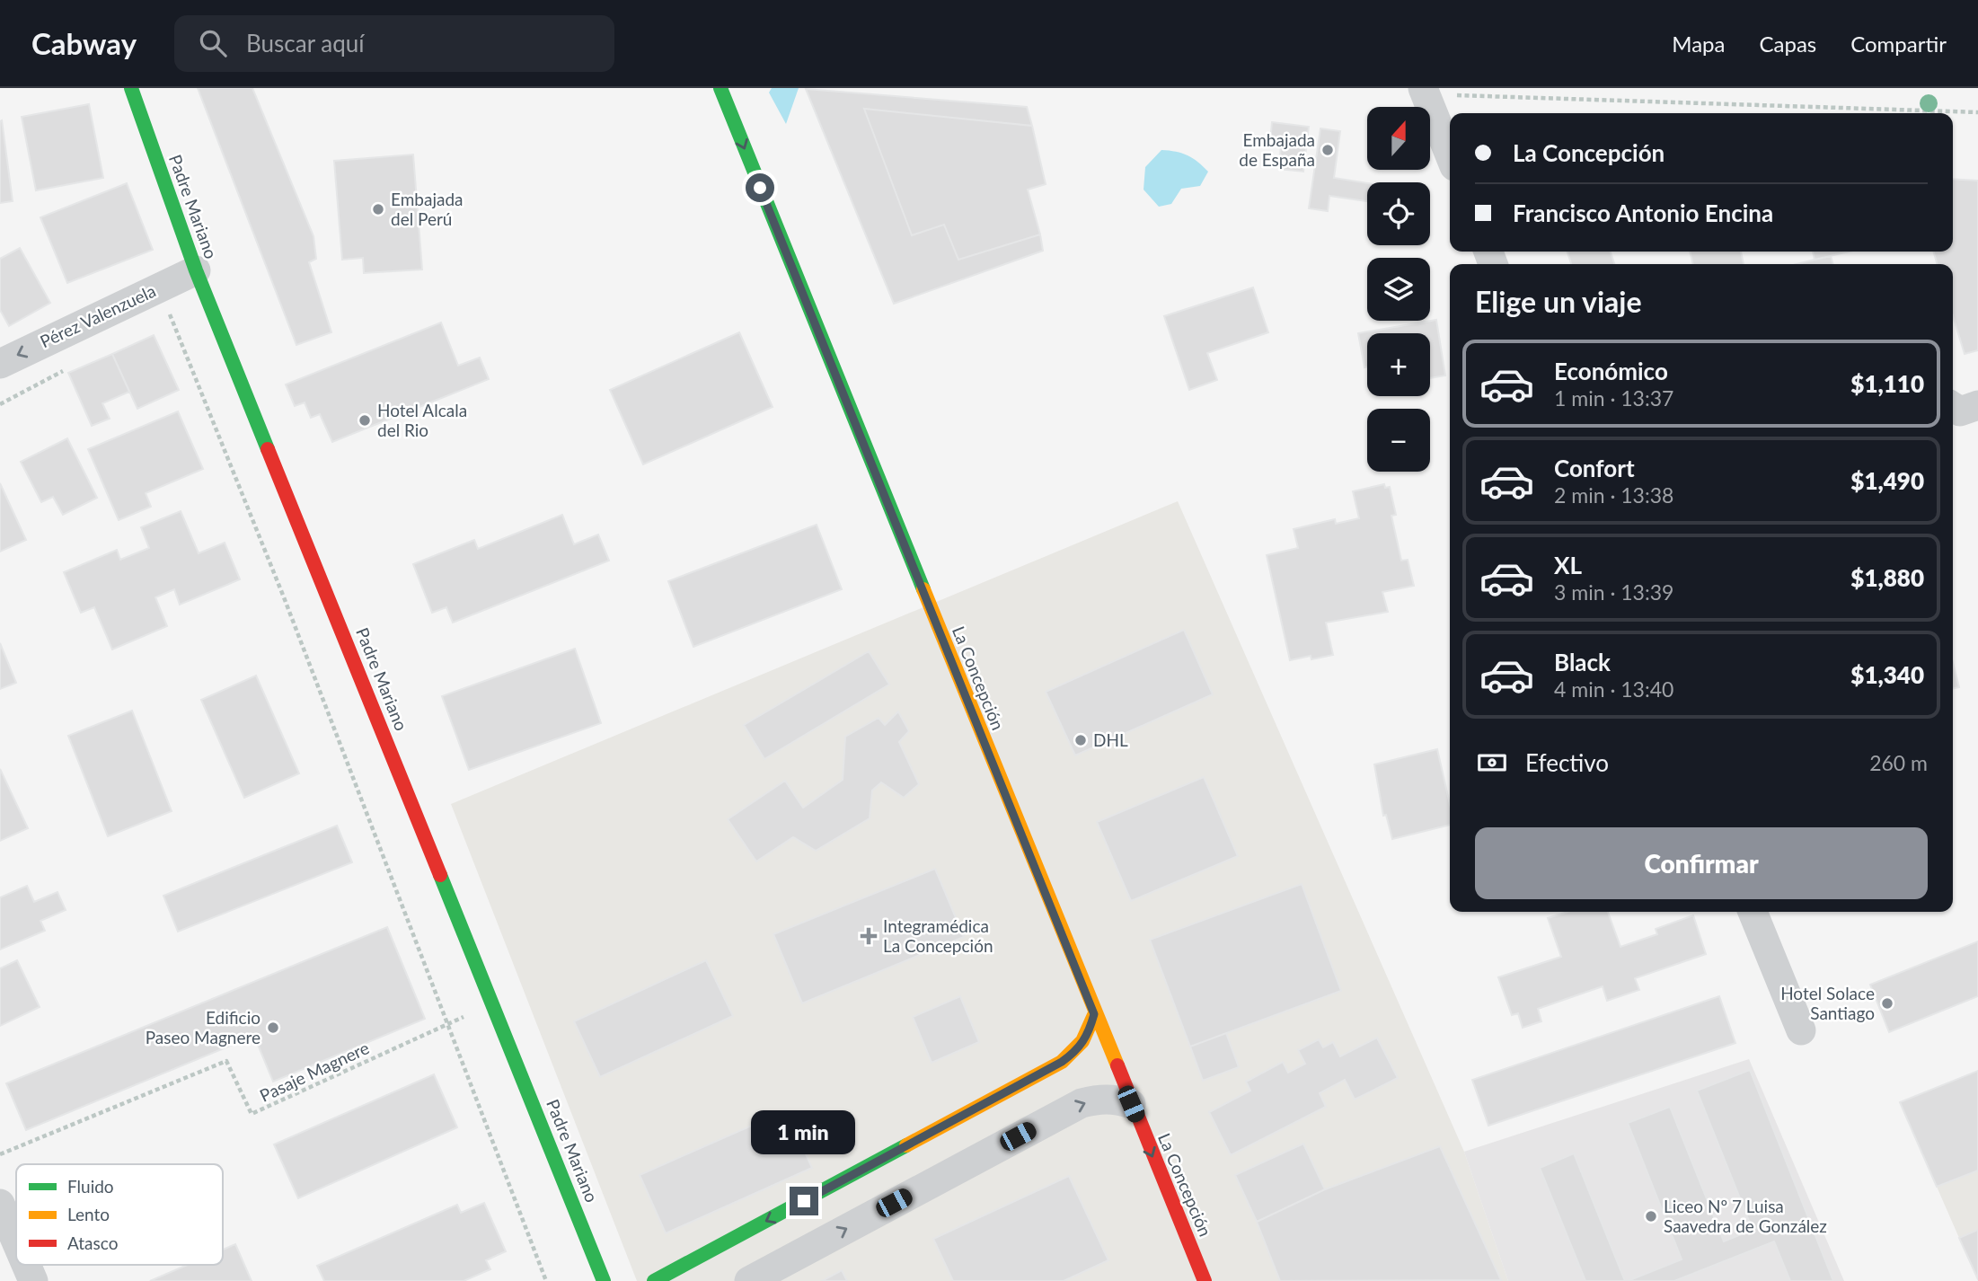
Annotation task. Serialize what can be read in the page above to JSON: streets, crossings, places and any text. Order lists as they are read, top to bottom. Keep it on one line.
{"streets":{"street":["Padre Mariano","Pérez Valenzuela","La Concepción"],"path":["Pasaje Magnere"]},"crossings":[["Padre Mariano","Pérez Valenzuela"],["Padre Mariano","Pasaje Magnere"]],"one_way":["Pérez Valenzuela","La Concepción"],"places":{"other":["Embajada de España","Embajada del Perú","Hotel Alcala del Rio","DHL","Hotel Solace Santiago","Edificio Paseo Magnere","Liceo Nº 7 Luisa Saavedra de González"],"health":["Integramédica La Concepción"]},"legend":["Fluido","Lento","Atasco"],"north":"top","page":{"header":"Cabway","search":"Buscar aquí","nav":["Mapa","Capas","Compartir"],"map_buttons":["+","−"],"banner":["La Concepción","Francisco Antonio Encina"],"heading":"Elige un viaje","list":[{"name":"Económico","note":"1 min · 13:37","value":"$1,110"},{"name":"Confort","note":"2 min · 13:38","value":"$1,490"},{"name":"XL","note":"3 min · 13:39","value":"$1,880"},{"name":"Black","note":"4 min · 13:40","value":"$1,340"}],"pay":["Efectivo","260 m"],"buttons":"Confirmar","bubble":"1 min"}}
